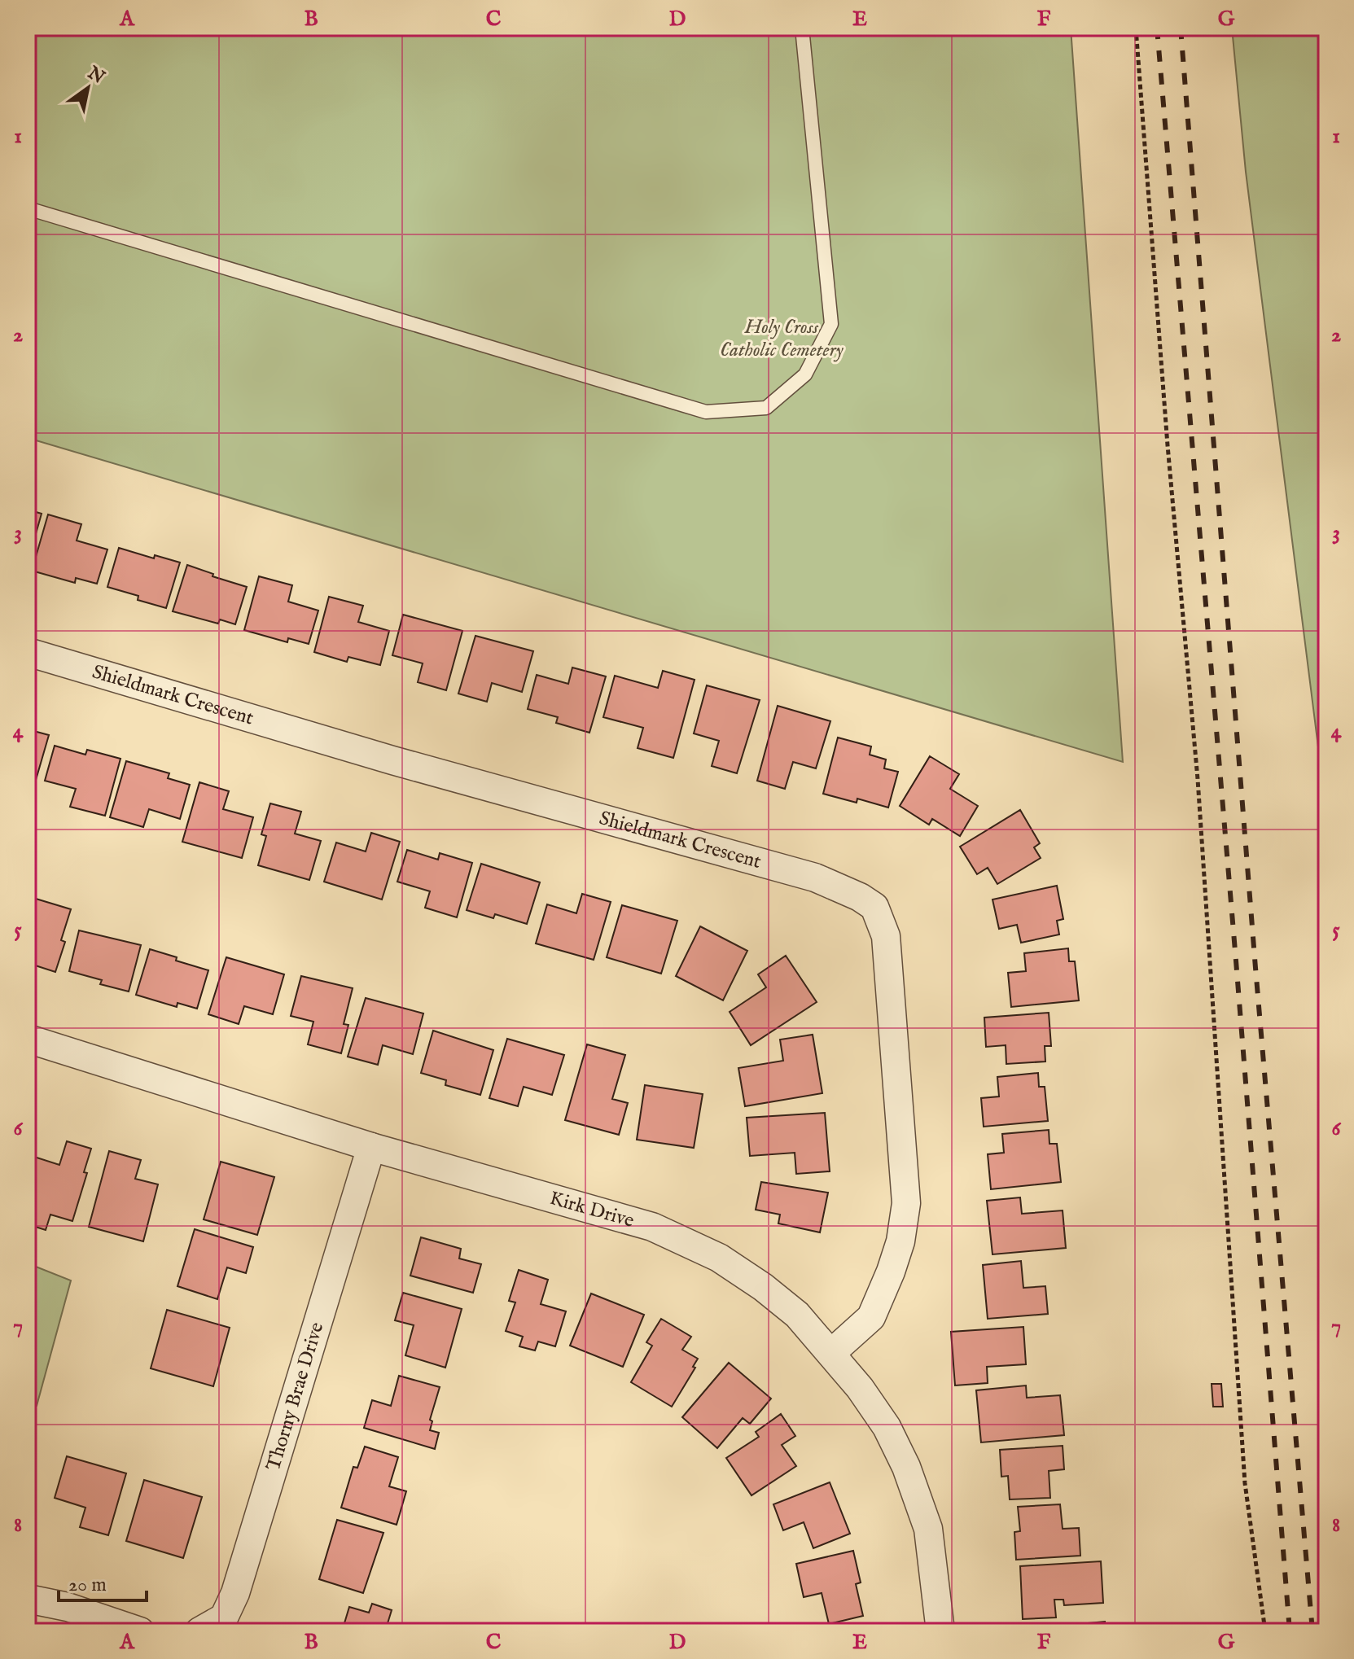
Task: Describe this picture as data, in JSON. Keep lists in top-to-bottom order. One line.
{"streets":{"street":["Shieldmark Crescent","Kirk Drive","Thorny Brae Drive"]},"crossings":[["Shieldmark Crescent","Kirk Drive"],["Kirk Drive","Thorny Brae Drive"]],"parks":["Holy Cross Catholic Cemetery"],"scale_bar":"20 m","north":"top right","grid":{"columns":["A","B","C","D","E","F","G"],"rows":["1","2","3","4","5","6","7","8"]}}
